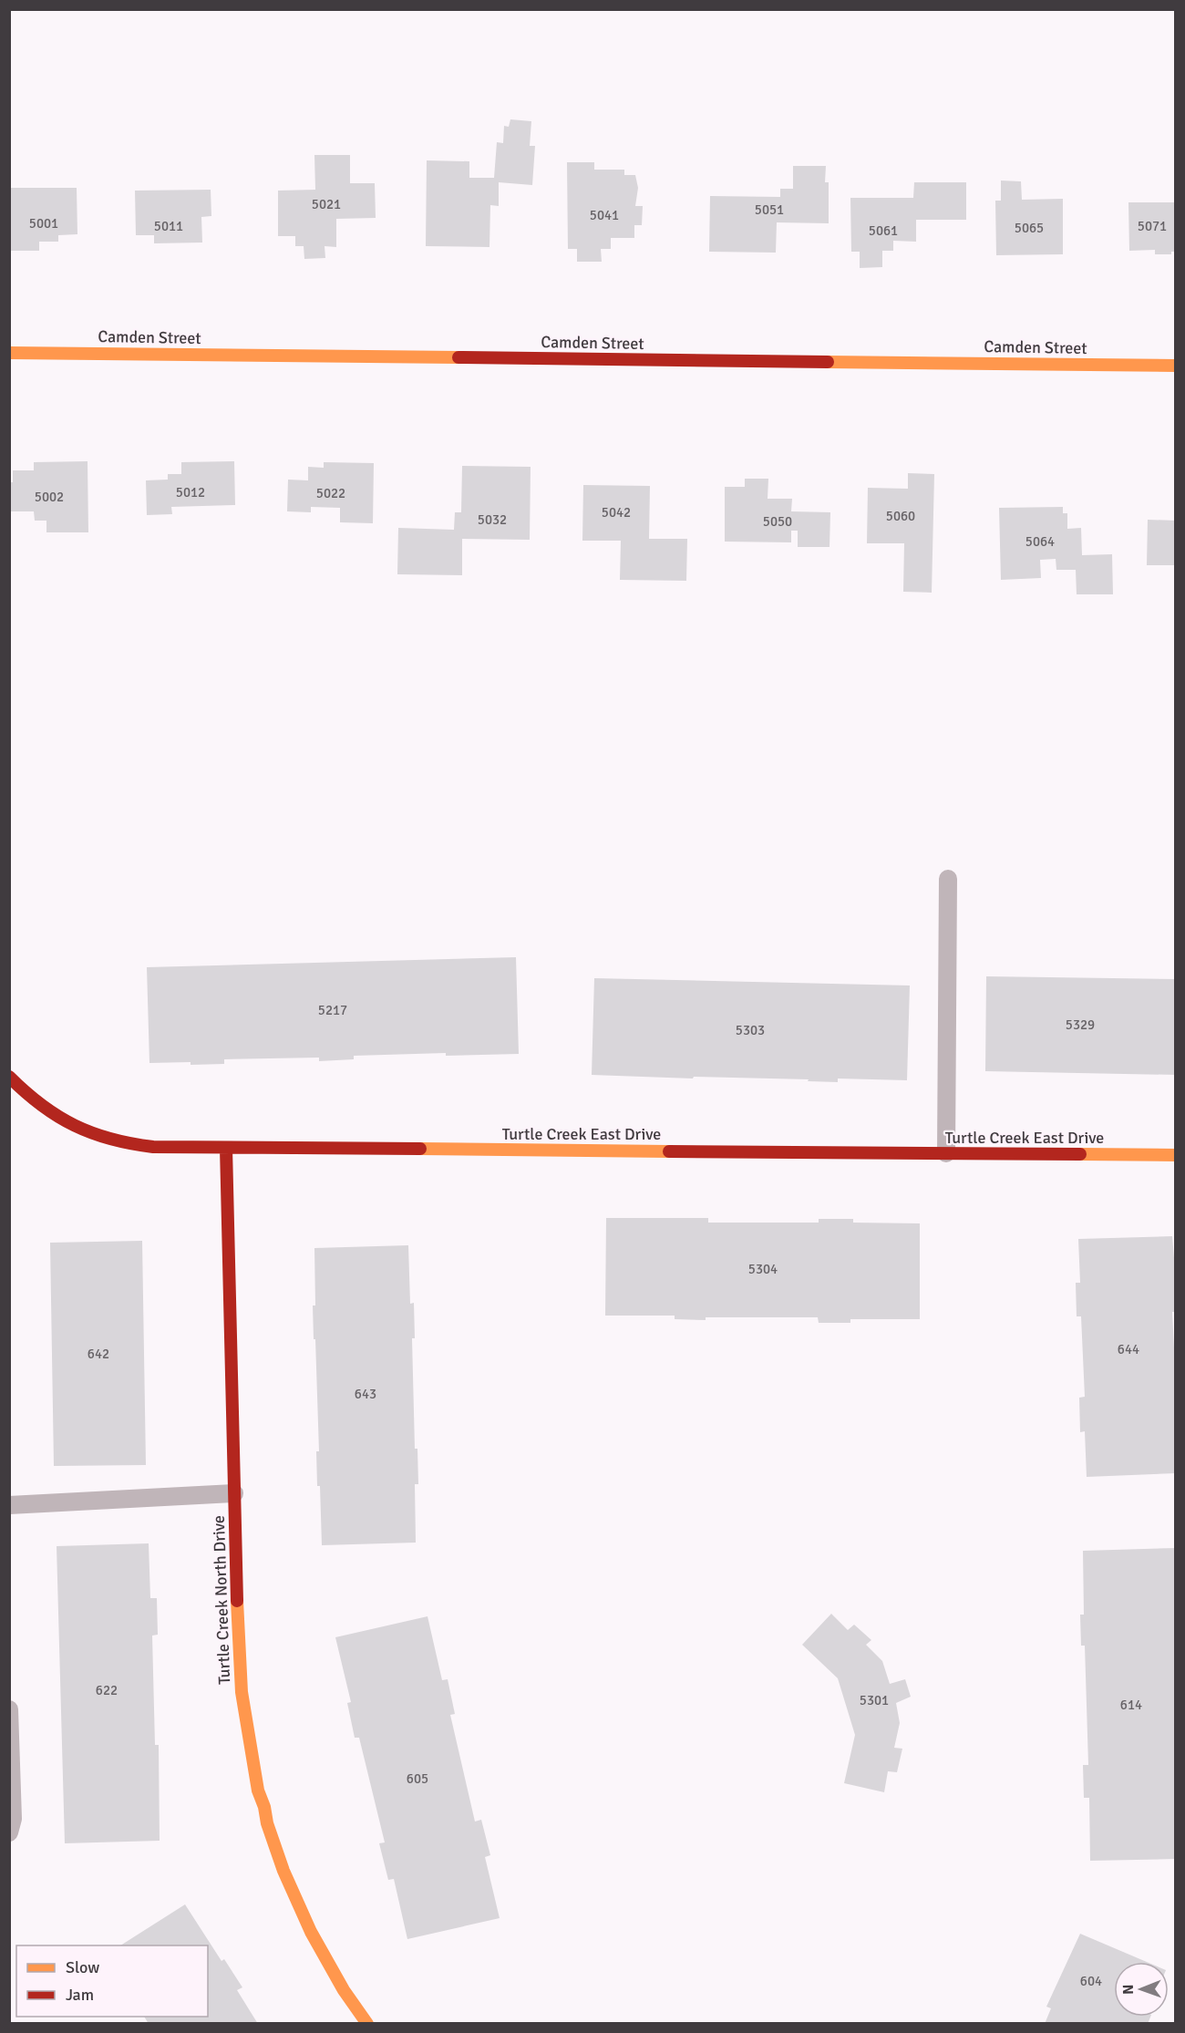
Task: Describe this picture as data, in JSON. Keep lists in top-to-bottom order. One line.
{"streets":{"street":["Camden Street","Turtle Creek East Drive","Turtle Creek North Drive"]},"crossings":[["Turtle Creek East Drive","Turtle Creek North Drive"]],"house_numbers":["5021","5051","5041","5001","5011","5071","5065","5061","5012","5022","5002","5042","5060","5032","5050","5064","5217","5329","5303","5304","644","642","643","622","5301","614","605","604"],"legend":["Slow","Jam"],"north":"left"}
